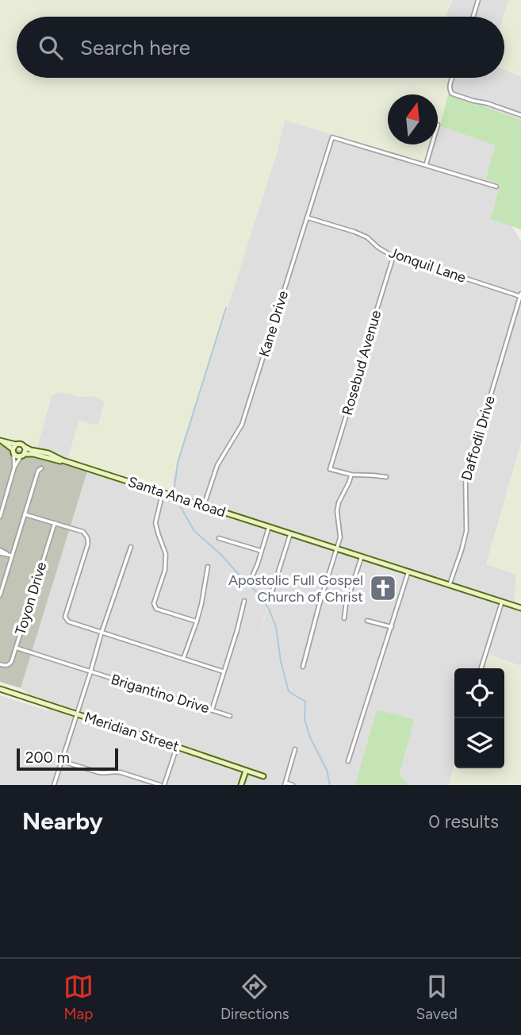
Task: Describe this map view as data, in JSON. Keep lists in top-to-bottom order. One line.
{"streets":{"street":["Jonquil Lane","Kane Drive","Rosebud Avenue","Daffodil Drive","Santa Ana Road","Toyon Drive","Brigantino Drive","Meridian Street"]},"crossings":[["Jonquil Lane","Kane Drive"],["Jonquil Lane","Rosebud Avenue"],["Jonquil Lane","Daffodil Drive"],["Kane Drive","Santa Ana Road"],["Daffodil Drive","Santa Ana Road"],["Toyon Drive","Brigantino Drive"]],"places":{"church":["Apostolic Full Gospel Church of Christ"]},"scale_bar":"200 m","north":"top","page":{"search":"Search here","scale":"200 m","heading":["Nearby","0 results"],"nav":["Map","Directions","Saved"]}}
